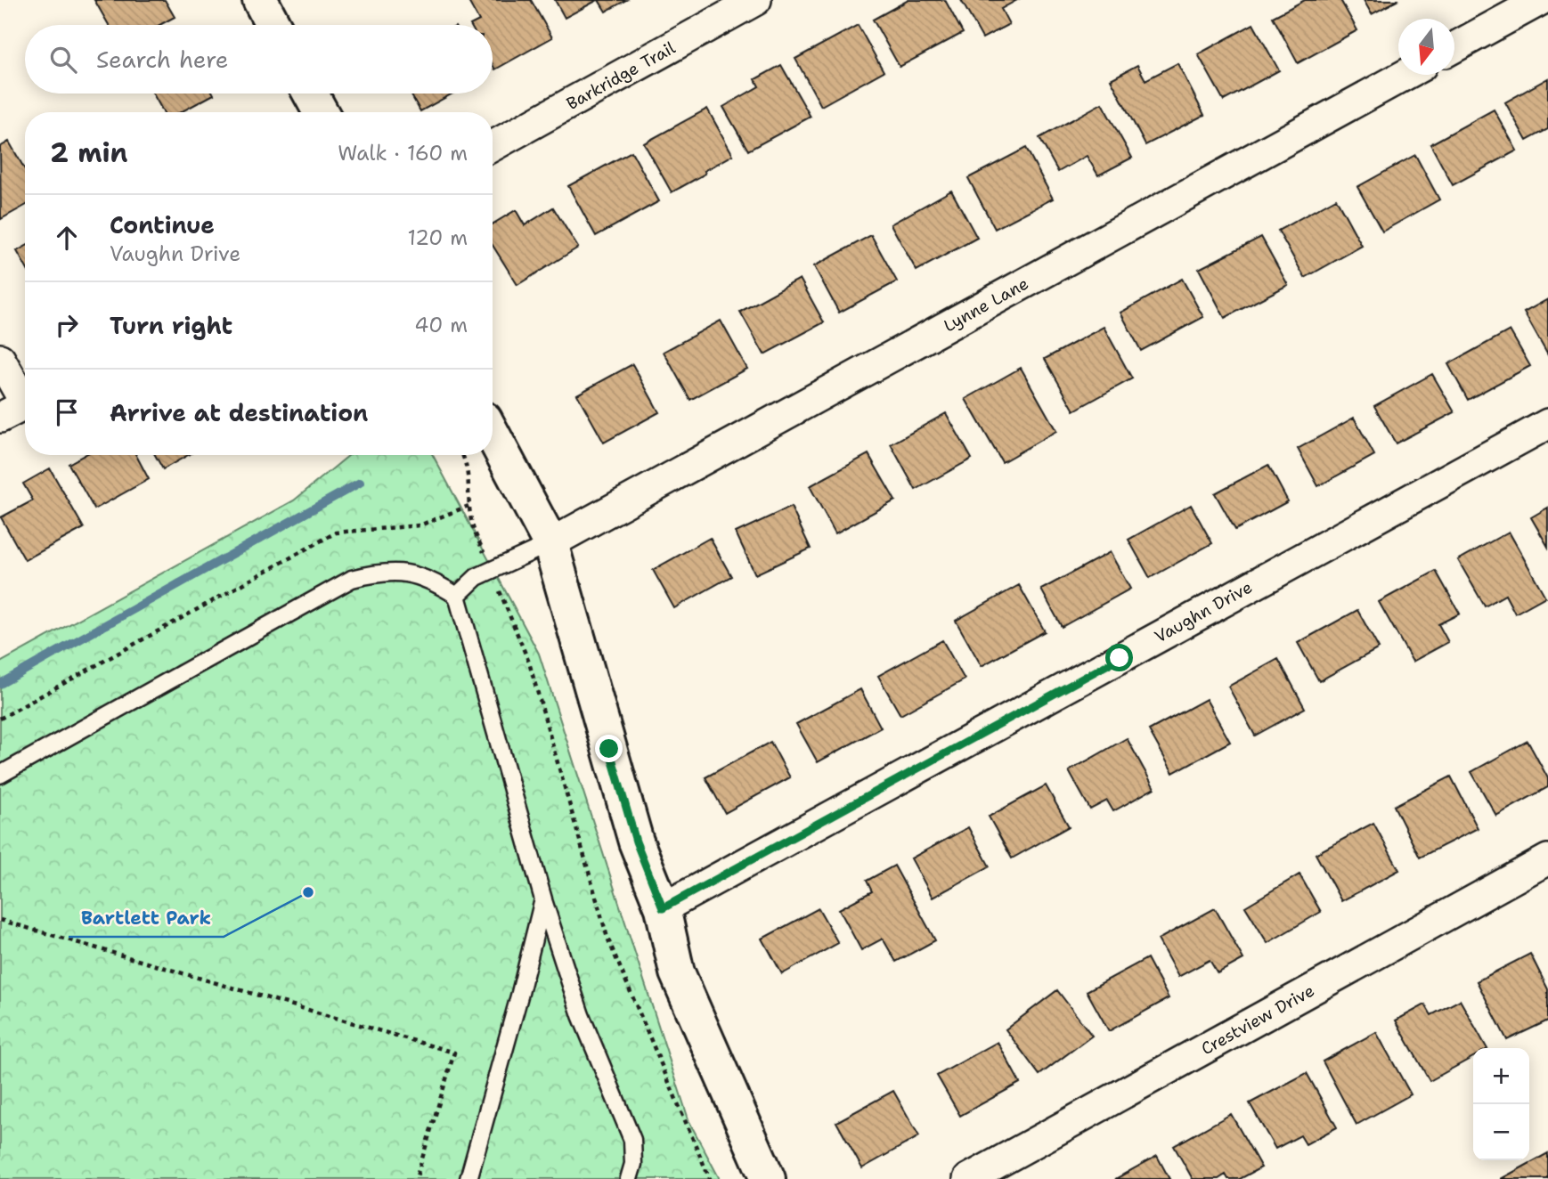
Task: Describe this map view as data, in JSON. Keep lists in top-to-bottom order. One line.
{"streets":{"street":["Barkridge Trail","Lynne Lane","Vaughn Drive","Crestview Drive"]},"places":["Bartlett Park"],"north":"bottom","page":{"search":"Search here","heading":["2 min","Walk · 160 m"],"list":[["Continue","Vaughn Drive","120 m"],["Turn right","40 m"],"Arrive at destination"],"map_buttons":["+","−"]}}
